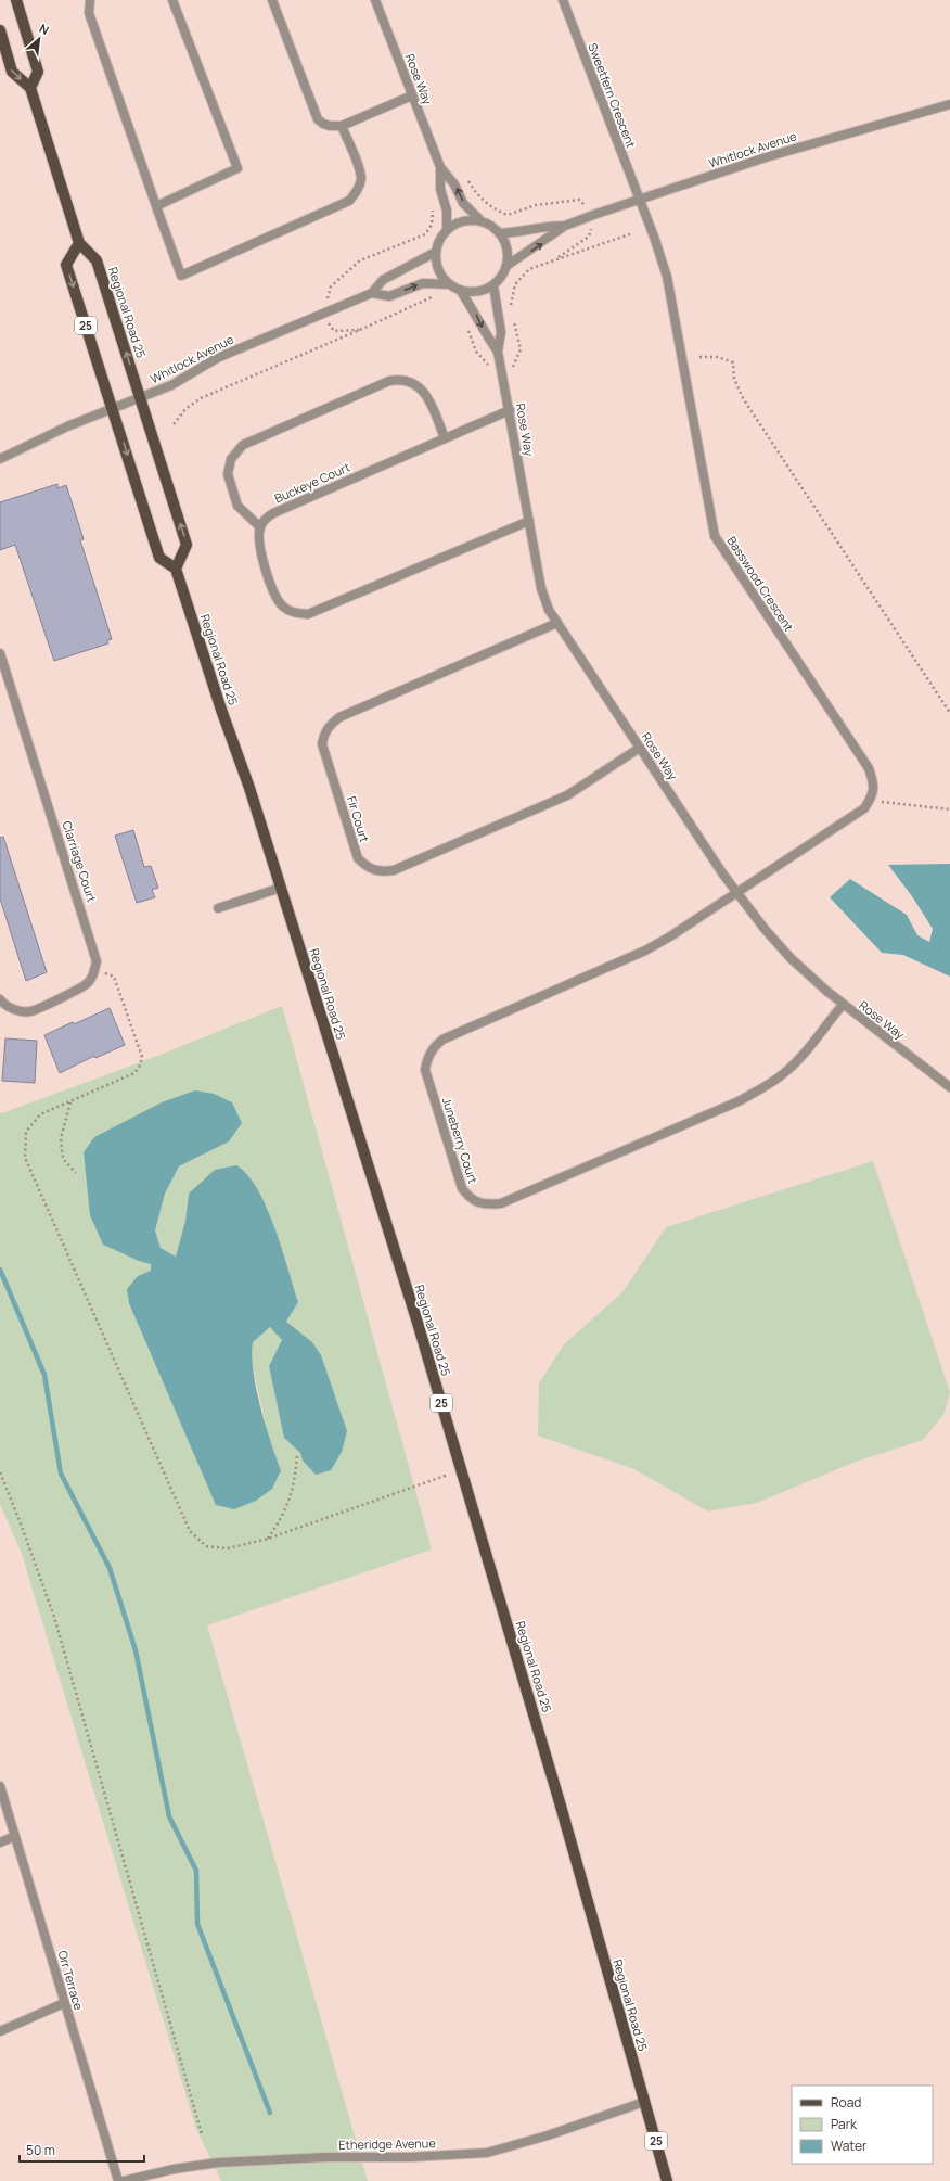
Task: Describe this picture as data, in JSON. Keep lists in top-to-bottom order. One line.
{"streets":{"main road":["Regional Road 25","25"],"street":["Rose Way","Sweetfern Crescent","Whitlock Avenue","Buckeye Court","Basswood Crescent","Fir Court","Clarriage Court","Juneberry Court","Orr Terrace","Etheridge Avenue"]},"crossings":[["Rose Way","Whitlock Avenue"],["Rose Way","Buckeye Court"],["Rose Way","Fir Court"],["Rose Way","Juneberry Court"],["Sweetfern Crescent","Whitlock Avenue"],["Sweetfern Crescent","Basswood Crescent"],["Whitlock Avenue","Regional Road 25"],["Whitlock Avenue","25"],["Whitlock Avenue","Basswood Crescent"],["Regional Road 25","25"],["Regional Road 25","Etheridge Avenue"]],"legend":["Road","Park","Water"],"scale_bar":"50 m","north":"top right"}
